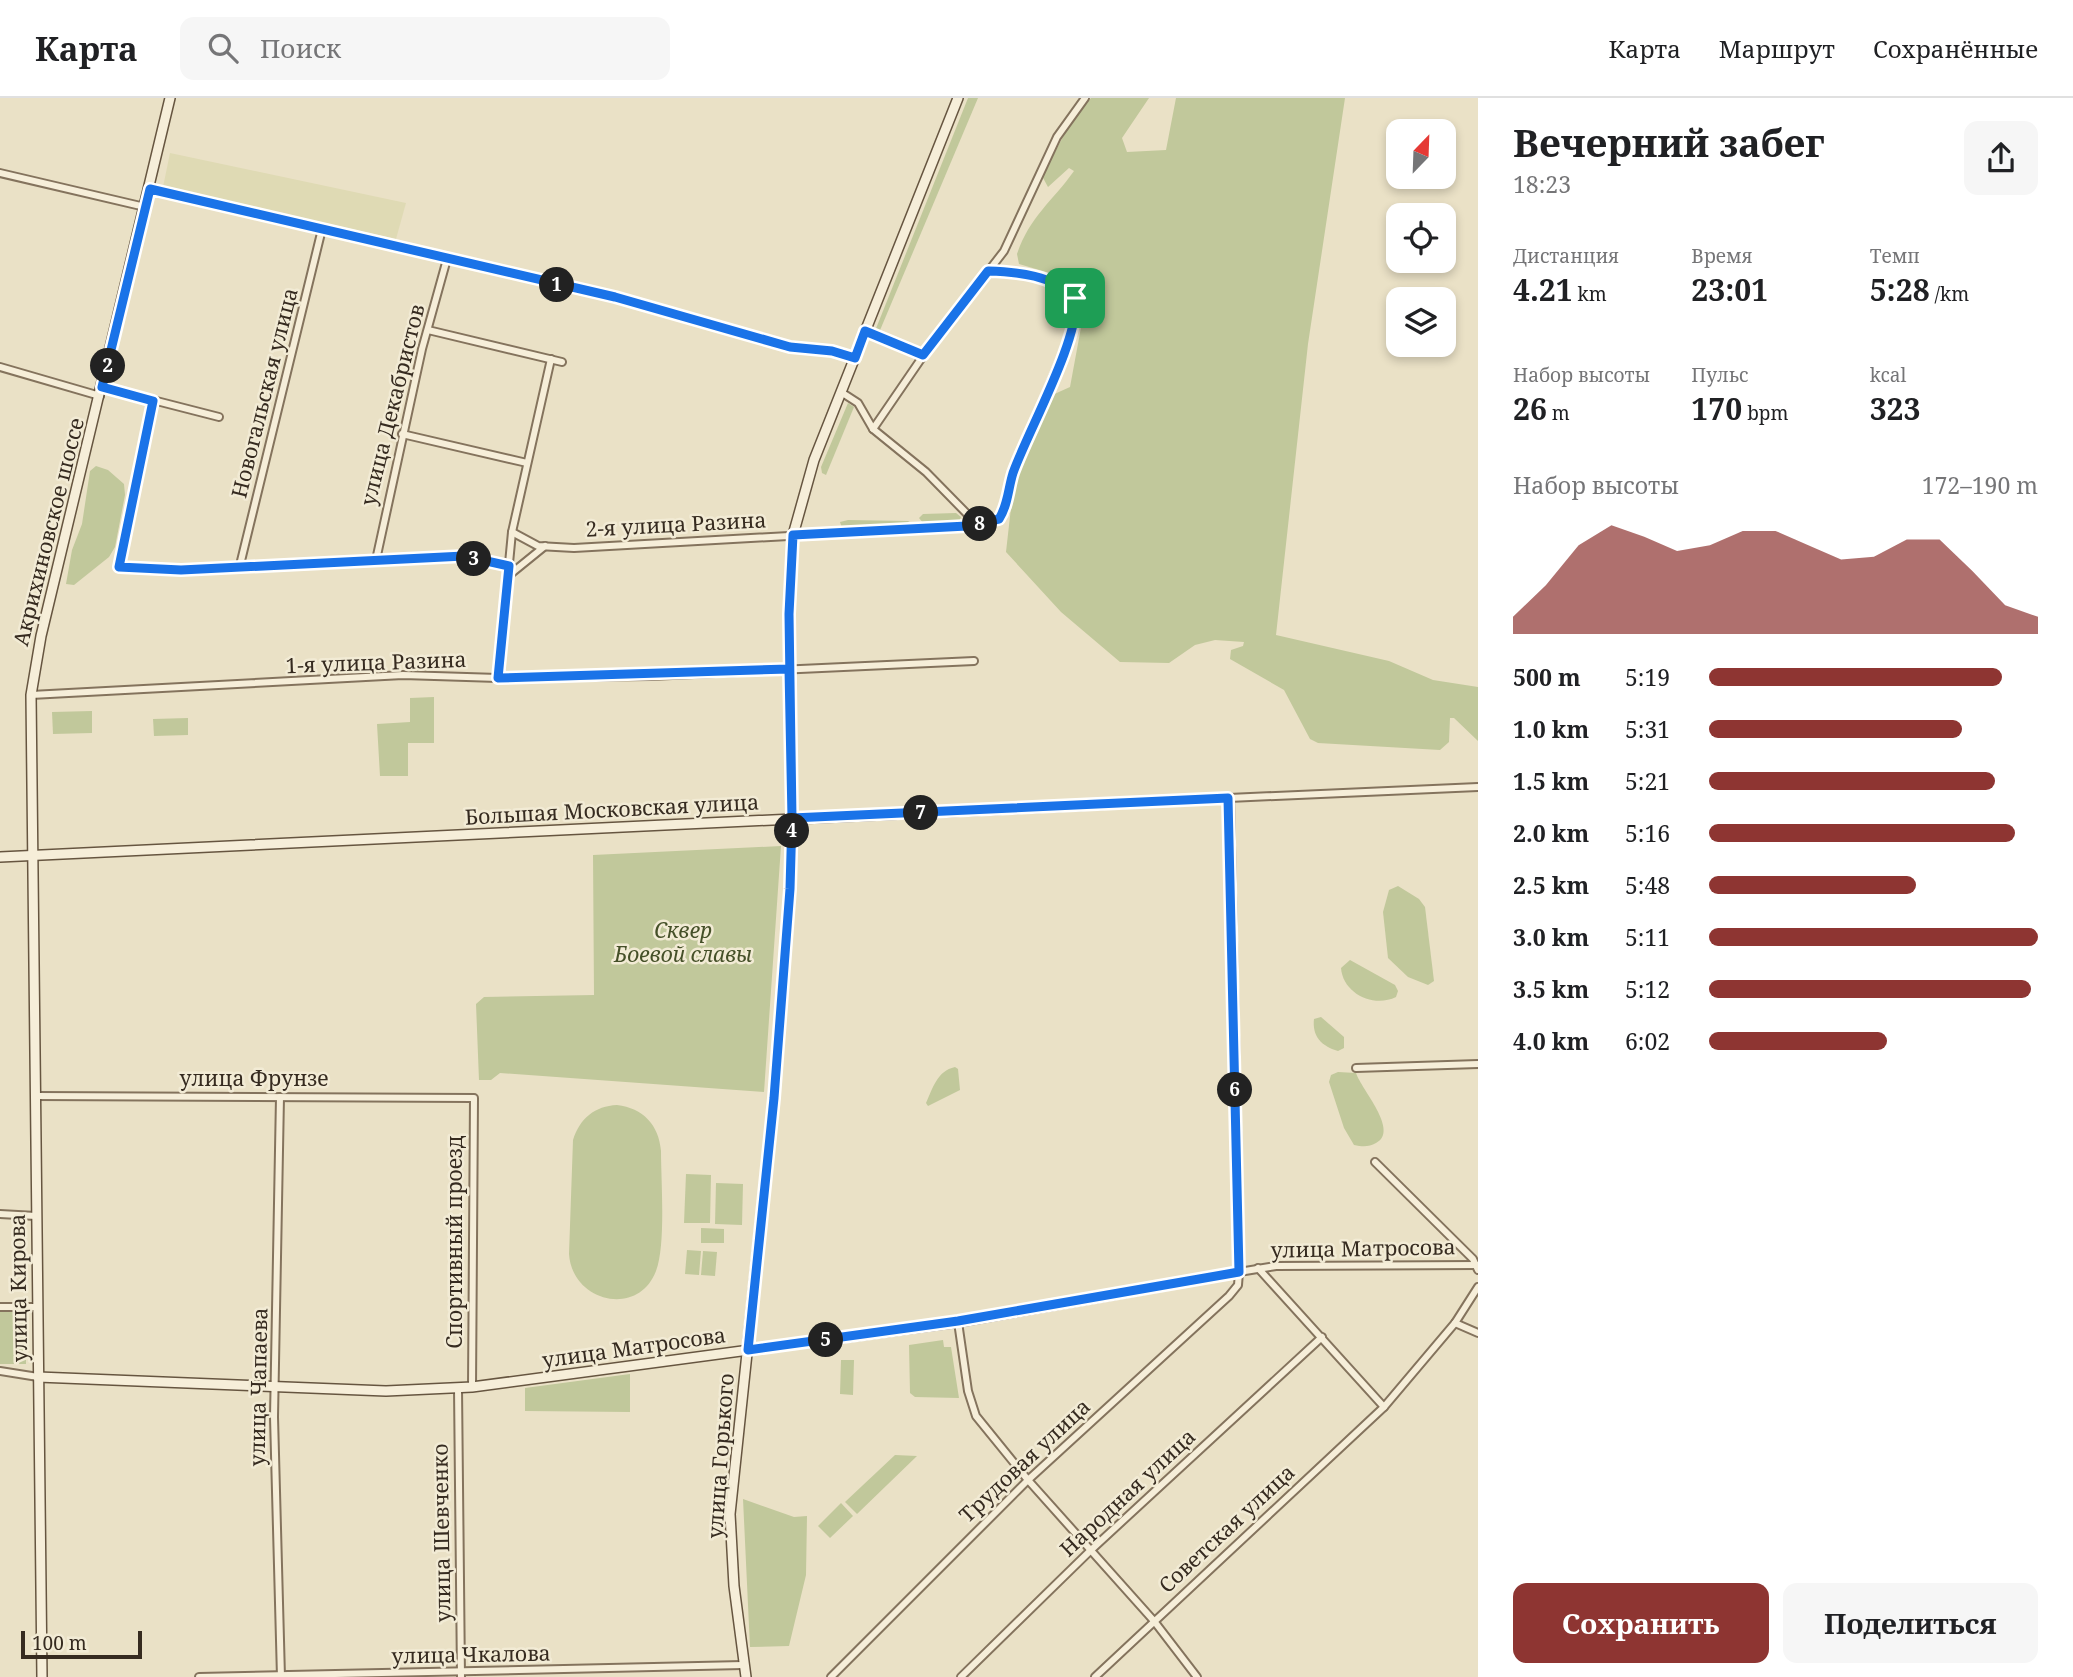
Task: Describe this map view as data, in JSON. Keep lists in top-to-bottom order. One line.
{"streets":{"street":["Новогальская улица","улица Декабристов","2-я улица Разина","Акрихиновское шоссе","1-я улица Разина","Большая Московская улица","улица Фрунзе","Спортивный проезд","улица Матросова","улица Кирова","улица Чапаева","улица Горького","Трудовая улица","Народная улица","Советская улица","улица Шевченко","улица Чкалова"]},"crossings":[["2-я улица Разина","улица Горького"],["Акрихиновское шоссе","1-я улица Разина"],["Акрихиновское шоссе","Большая Московская улица"],["Акрихиновское шоссе","улица Кирова"],["1-я улица Разина","улица Горького"],["Большая Московская улица","улица Кирова"],["Большая Московская улица","улица Горького"],["улица Фрунзе","Спортивный проезд"],["улица Фрунзе","улица Кирова"],["улица Фрунзе","улица Чапаева"],["Спортивный проезд","улица Матросова"],["улица Матросова","улица Кирова"],["улица Матросова","улица Чапаева"],["улица Матросова","улица Горького"],["улица Матросова","Трудовая улица"],["улица Матросова","улица Шевченко"],["улица Чапаева","улица Чкалова"],["улица Горького","улица Чкалова"],["улица Шевченко","улица Чкалова"]],"parks":["Сквер Боевой славы"],"scale_bar":"100 m","north":"top right","page":{"header":"Карта","search":"Поиск","nav":["Карта","Маршрут","Сохранённые"],"heading":["Вечерний забег","18:23"],"stats":[["Дистанция","4.21 km"],["Время","23:01"],["Темп","5:28 /km"],["Набор высоты","26 m"],["Пульс","170 bpm"],["kcal","323"]],"pins":["1","2","8","3","7","4","6","5"],"chart":["Набор высоты","172–190 m"],"list":[{"name":"500 m","note":"5:19"},{"name":"1.0 km","note":"5:31"},{"name":"1.5 km","note":"5:21"},{"name":"2.0 km","note":"5:16"},{"name":"2.5 km","note":"5:48"},{"name":"3.0 km","note":"5:11"},{"name":"3.5 km","note":"5:12"},{"name":"4.0 km","note":"6:02"}],"buttons":["Сохранить","Поделиться"],"scale":"100 m"}}
